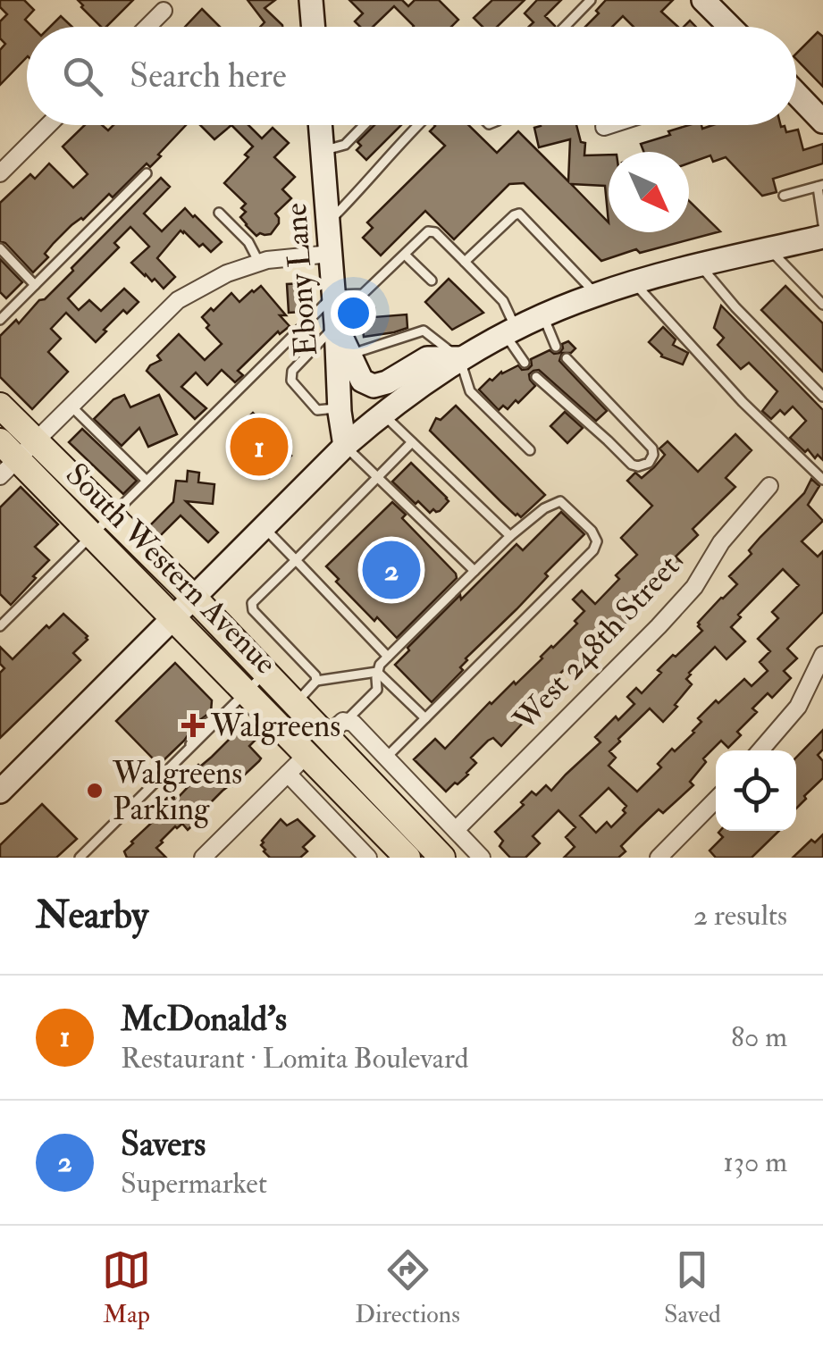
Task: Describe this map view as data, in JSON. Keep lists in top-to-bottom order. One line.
{"streets":{"main road":["Ebony Lane","South Western Avenue"],"street":["West 248th Street"]},"places":{"health":["Walgreens"],"other":["Walgreens Parking"]},"north":"bottom right","page":{"search":"Search here","pins":["1","2"],"heading":["Nearby","2 results"],"list":[{"mark":"1","name":"McDonald's","note":"Restaurant · Lomita Boulevard","value":"80 m"},{"mark":"2","name":"Savers","note":"Supermarket","value":"130 m"}],"nav":["Map","Directions","Saved"]}}
